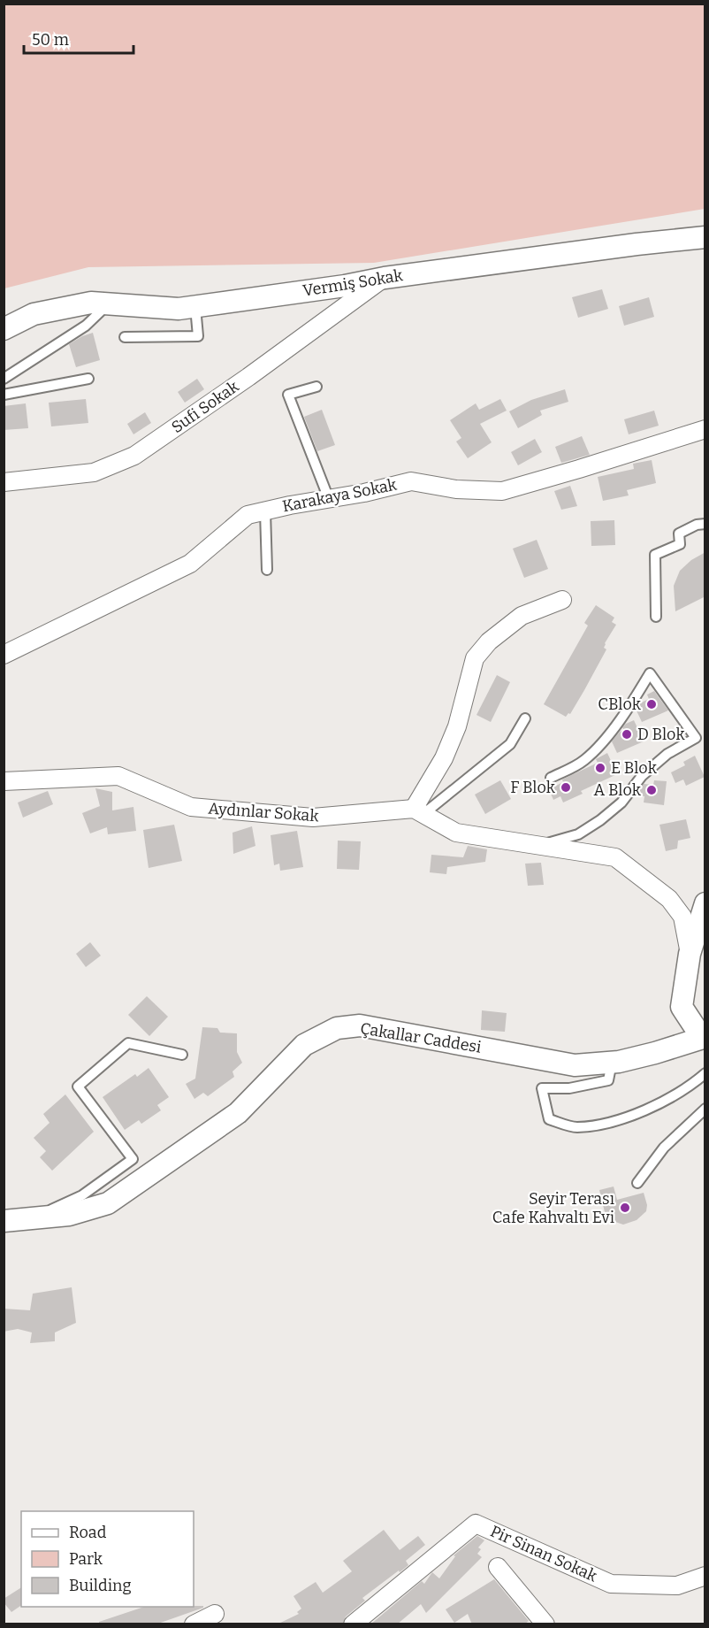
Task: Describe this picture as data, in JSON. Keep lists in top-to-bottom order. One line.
{"streets":{"street":["Vermiş Sokak","Sufi Sokak","Karakaya Sokak","Aydınlar Sokak","Çakallar Caddesi","Pir Sinan Sokak"]},"crossings":[["Vermiş Sokak","Sufi Sokak"]],"places":["CBlok","D Blok","E Blok","F Blok","A Blok","Seyir Terası Cafe Kahvaltı Evi"],"legend":["Road","Park","Building"],"scale_bar":"50 m"}
